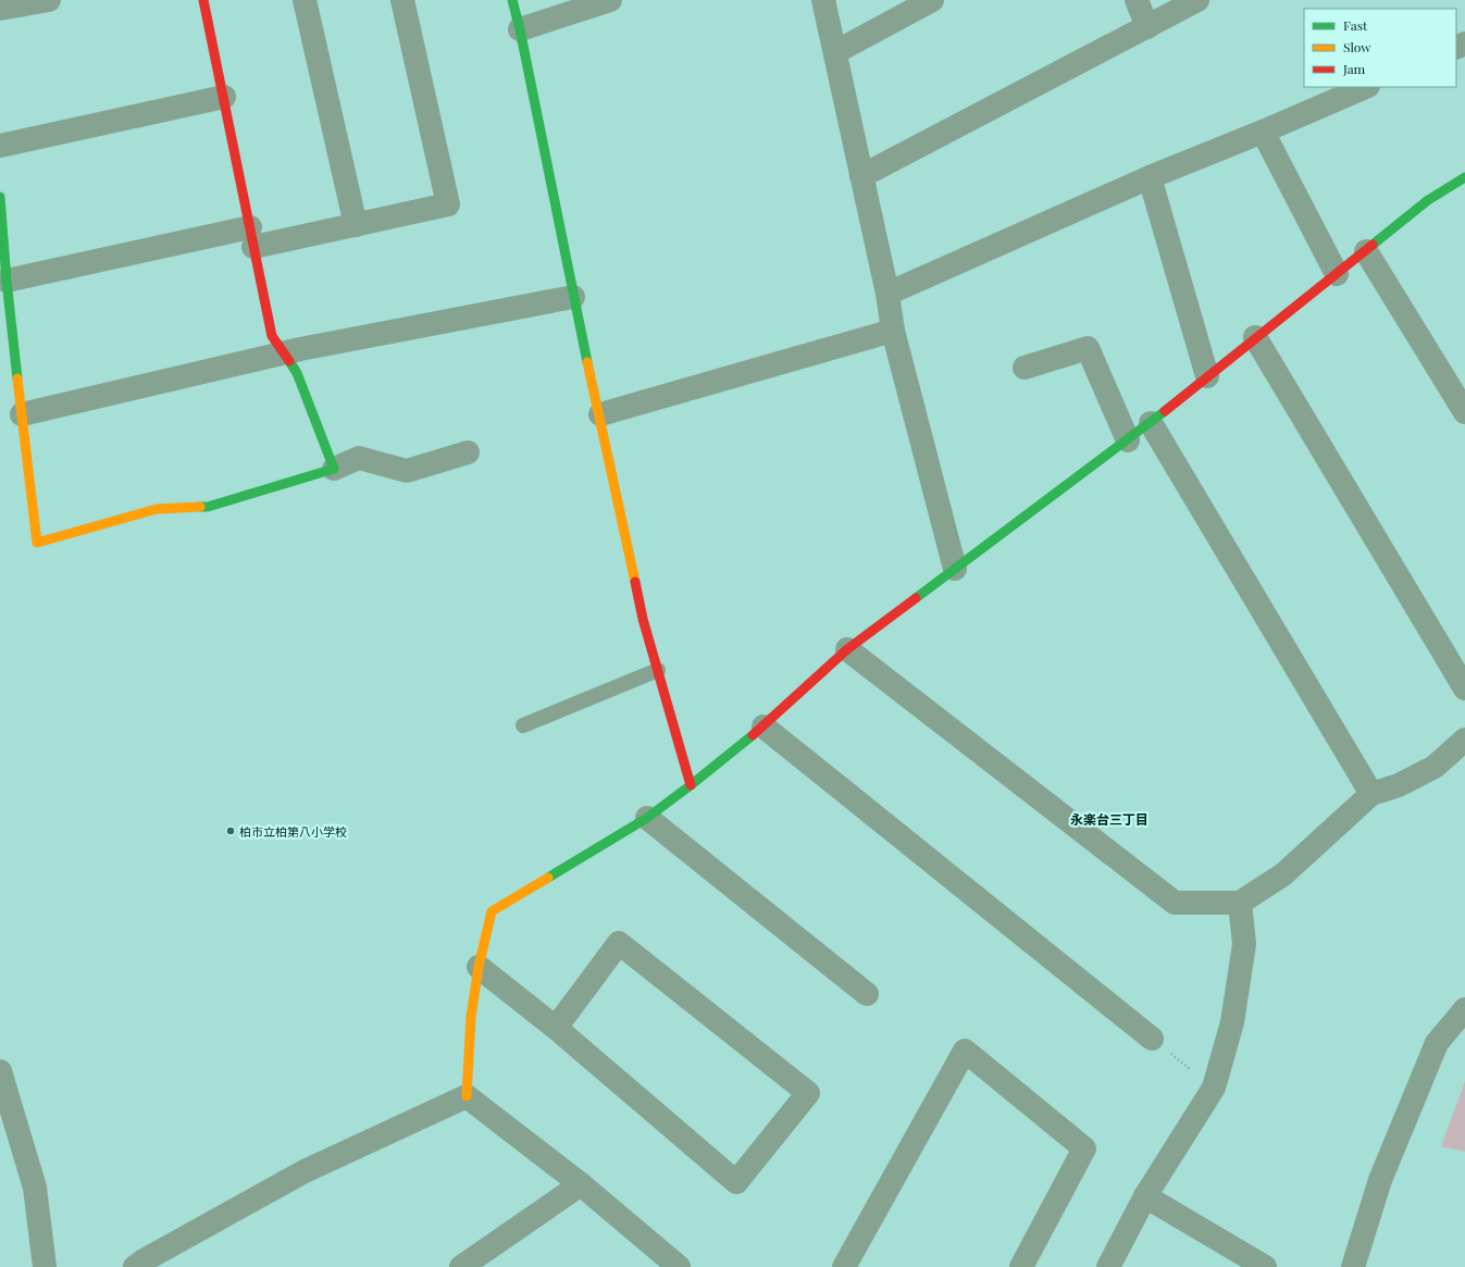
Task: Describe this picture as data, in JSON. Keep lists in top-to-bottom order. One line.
{"districts":["永楽台三丁目"],"places":["柏市立柏第八小学校"],"legend":["Fast","Slow","Jam"]}
